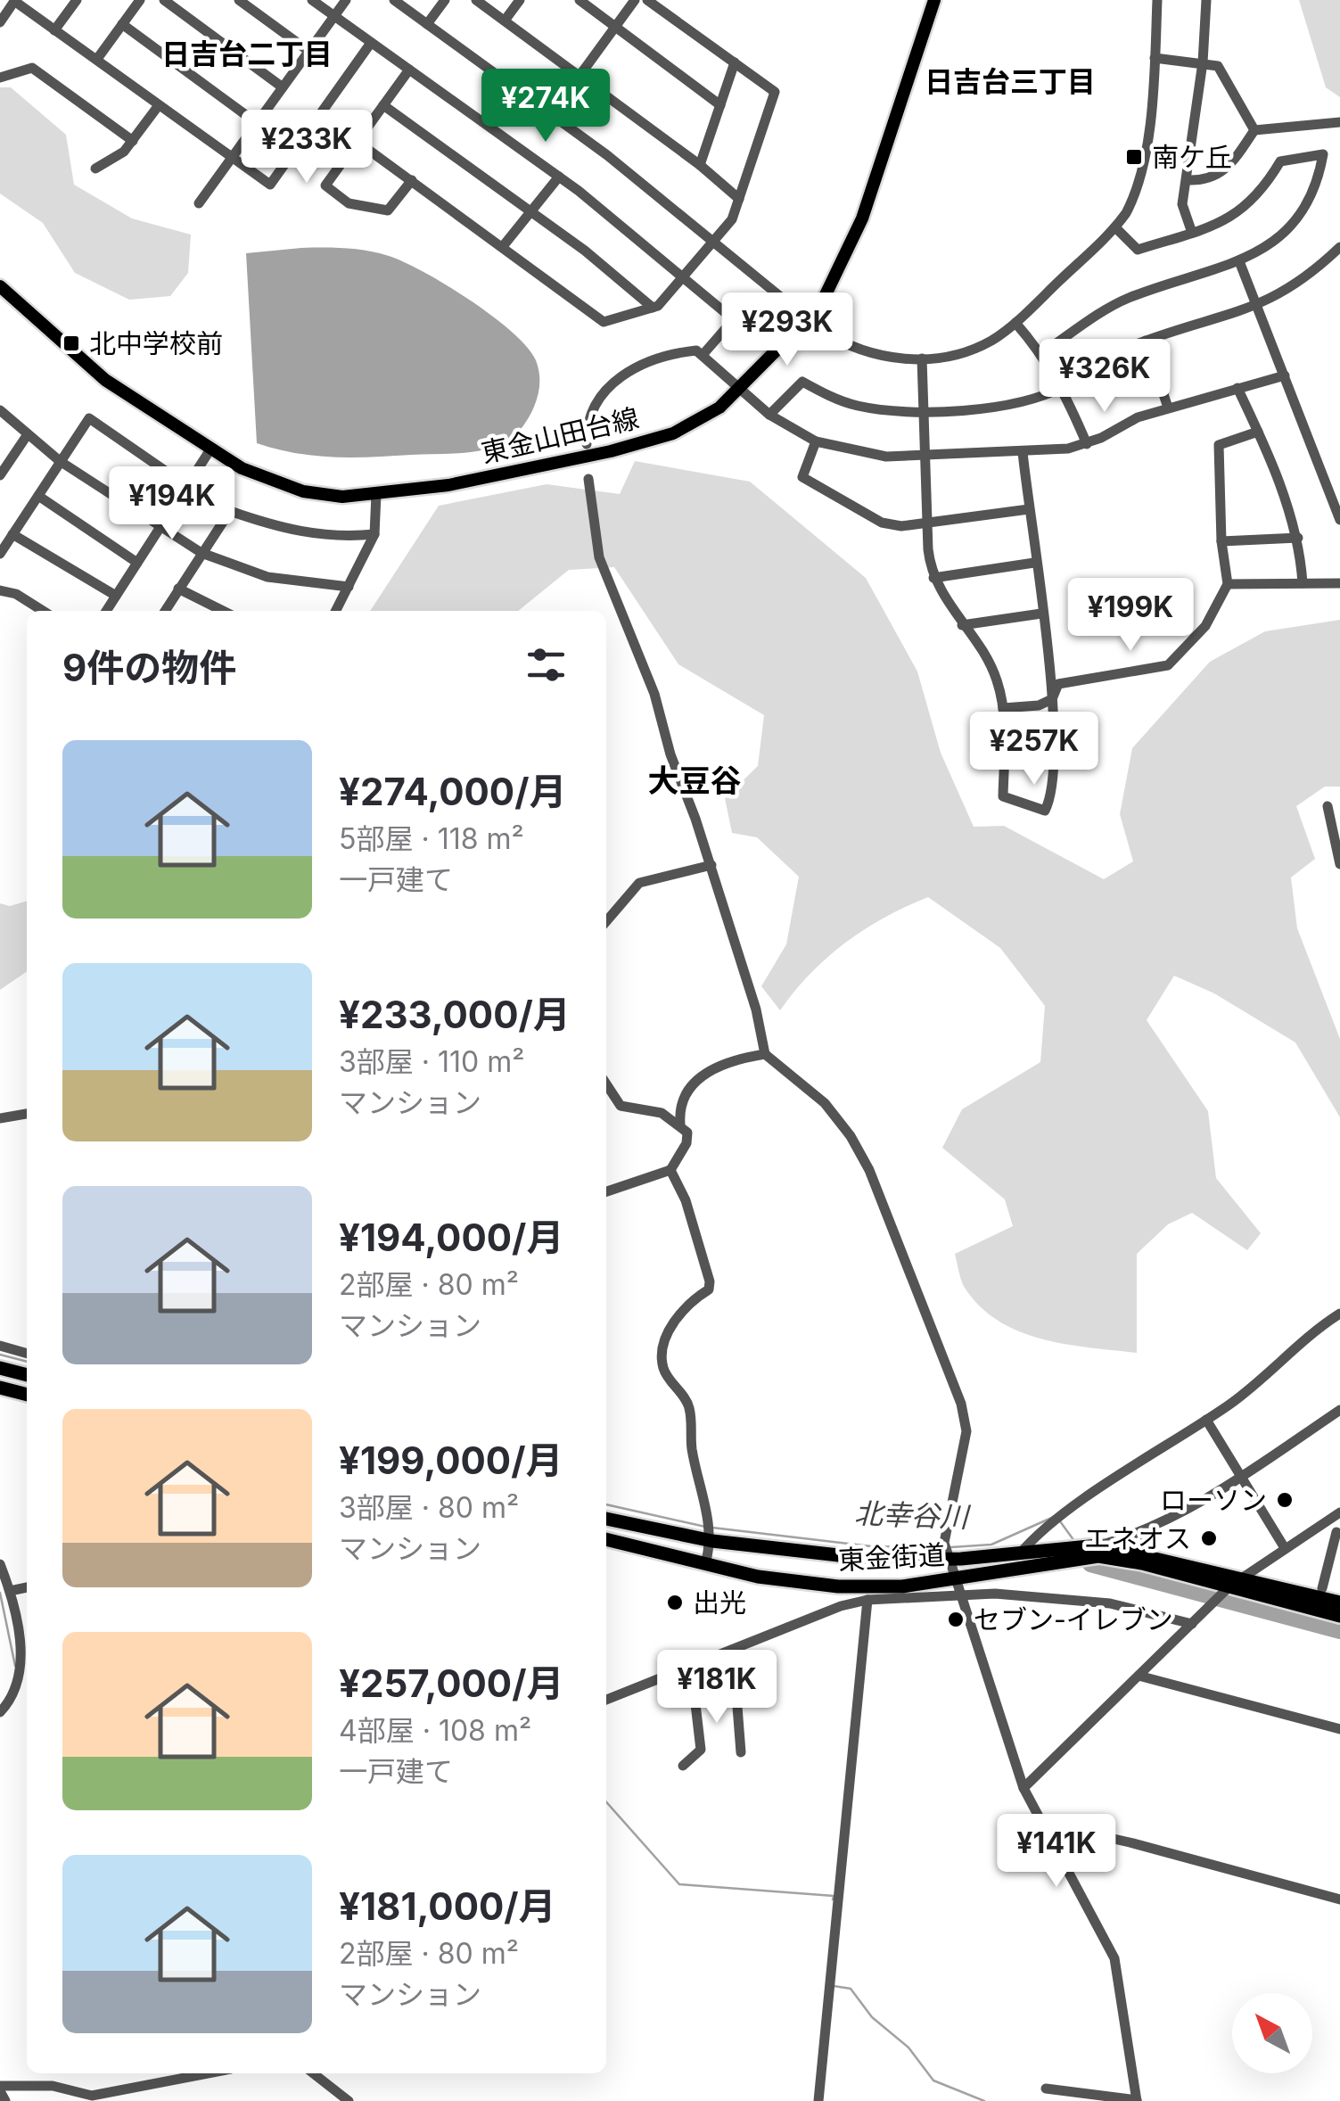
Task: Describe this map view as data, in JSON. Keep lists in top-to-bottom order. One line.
{"streets":{"highway":["東金街道"],"main road":["東金山田台線"]},"districts":["日吉台二丁目","日吉台三丁目","大豆谷"],"water":["北幸谷川"],"places":{"transit":["南ケ丘","北中学校前"],"other":["ローソン","エネオス","出光","セブン-イレブン"]},"north":"top left","page":{"price":["¥274K","¥233K","¥293K","¥326K","¥194K","¥199K","¥257K","¥181K","¥141K"],"heading":"9件の物件","list":[{"name":"¥274,000/月","note":"5部屋 · 118 m² · 一戸建て"},{"name":"¥233,000/月","note":"3部屋 · 110 m² · マンション"},{"name":"¥194,000/月","note":"2部屋 · 80 m² · マンション"},{"name":"¥199,000/月","note":"3部屋 · 80 m² · マンション"},{"name":"¥257,000/月","note":"4部屋 · 108 m² · 一戸建て"},{"name":"¥181,000/月","note":"2部屋 · 80 m² · マンション"}]}}
